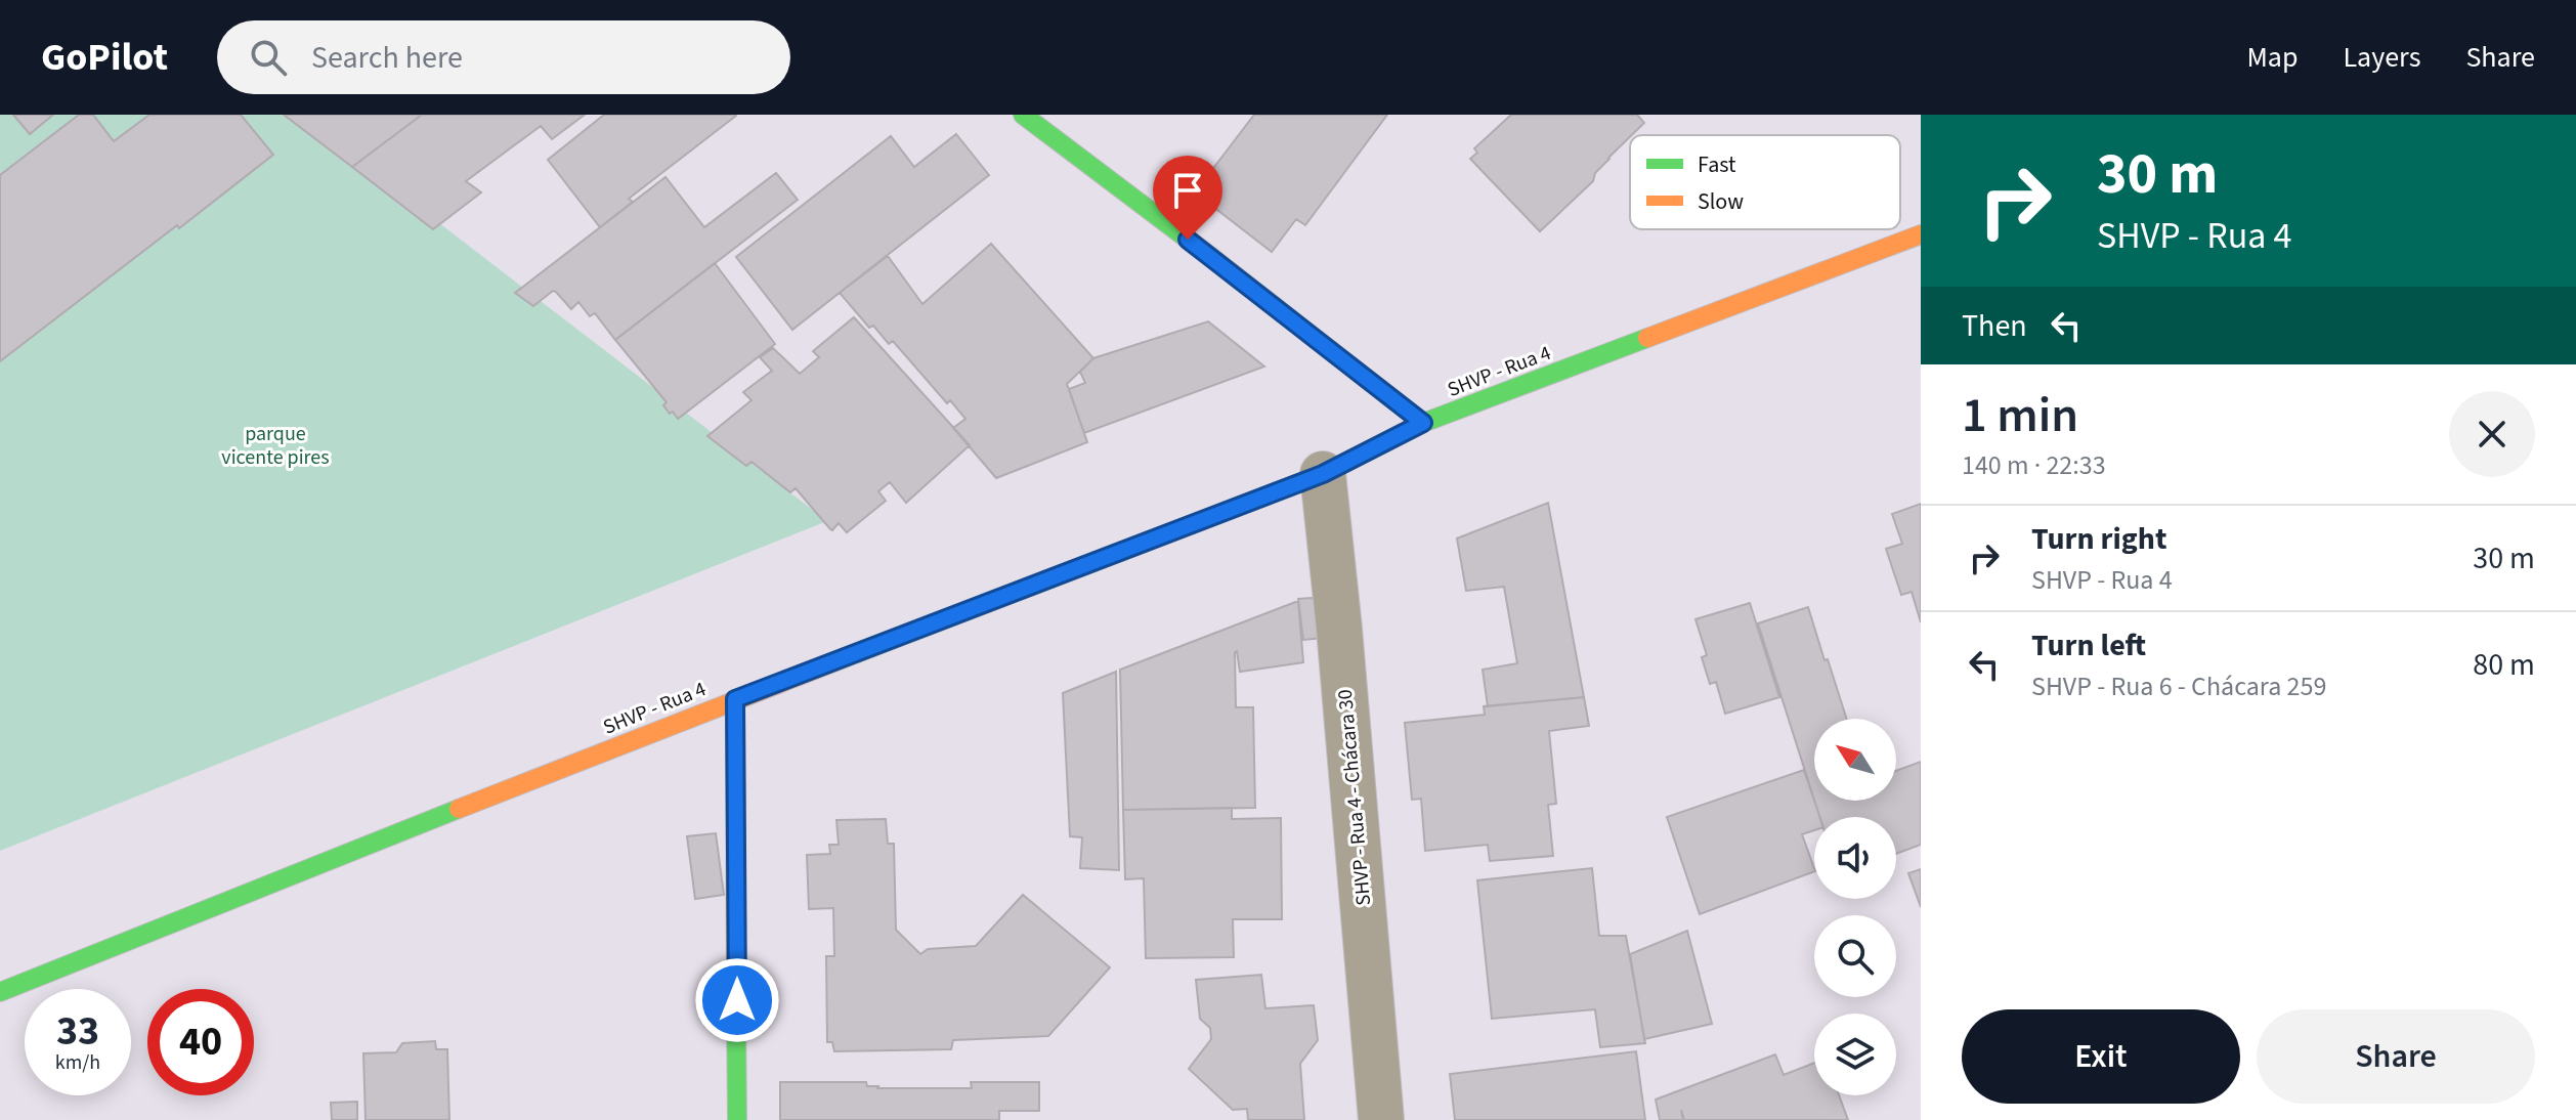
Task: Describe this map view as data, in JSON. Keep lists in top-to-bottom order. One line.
{"streets":{"street":["SHVP - Rua 4","SHVP - Rua 4 - Chácara 30"]},"crossings":[["SHVP - Rua 4","SHVP - Rua 4 - Chácara 30"]],"parks":["parque vicente pires"],"legend":["Fast","Slow"],"north":"top left","page":{"header":"GoPilot","search":"Search here","nav":["Map","Layers","Share"],"turn":["30 m","SHVP - Rua 4"],"then":"Then","heading":["1 min","140 m · 22:33"],"list":[{"name":"Turn right","note":"SHVP - Rua 4","value":"30 m"},{"name":"Turn left","note":"SHVP - Rua 6 - Chácara 259","value":"80 m"}],"speed":"33 km/h","limit":"40","buttons":["Exit","Share"]}}
